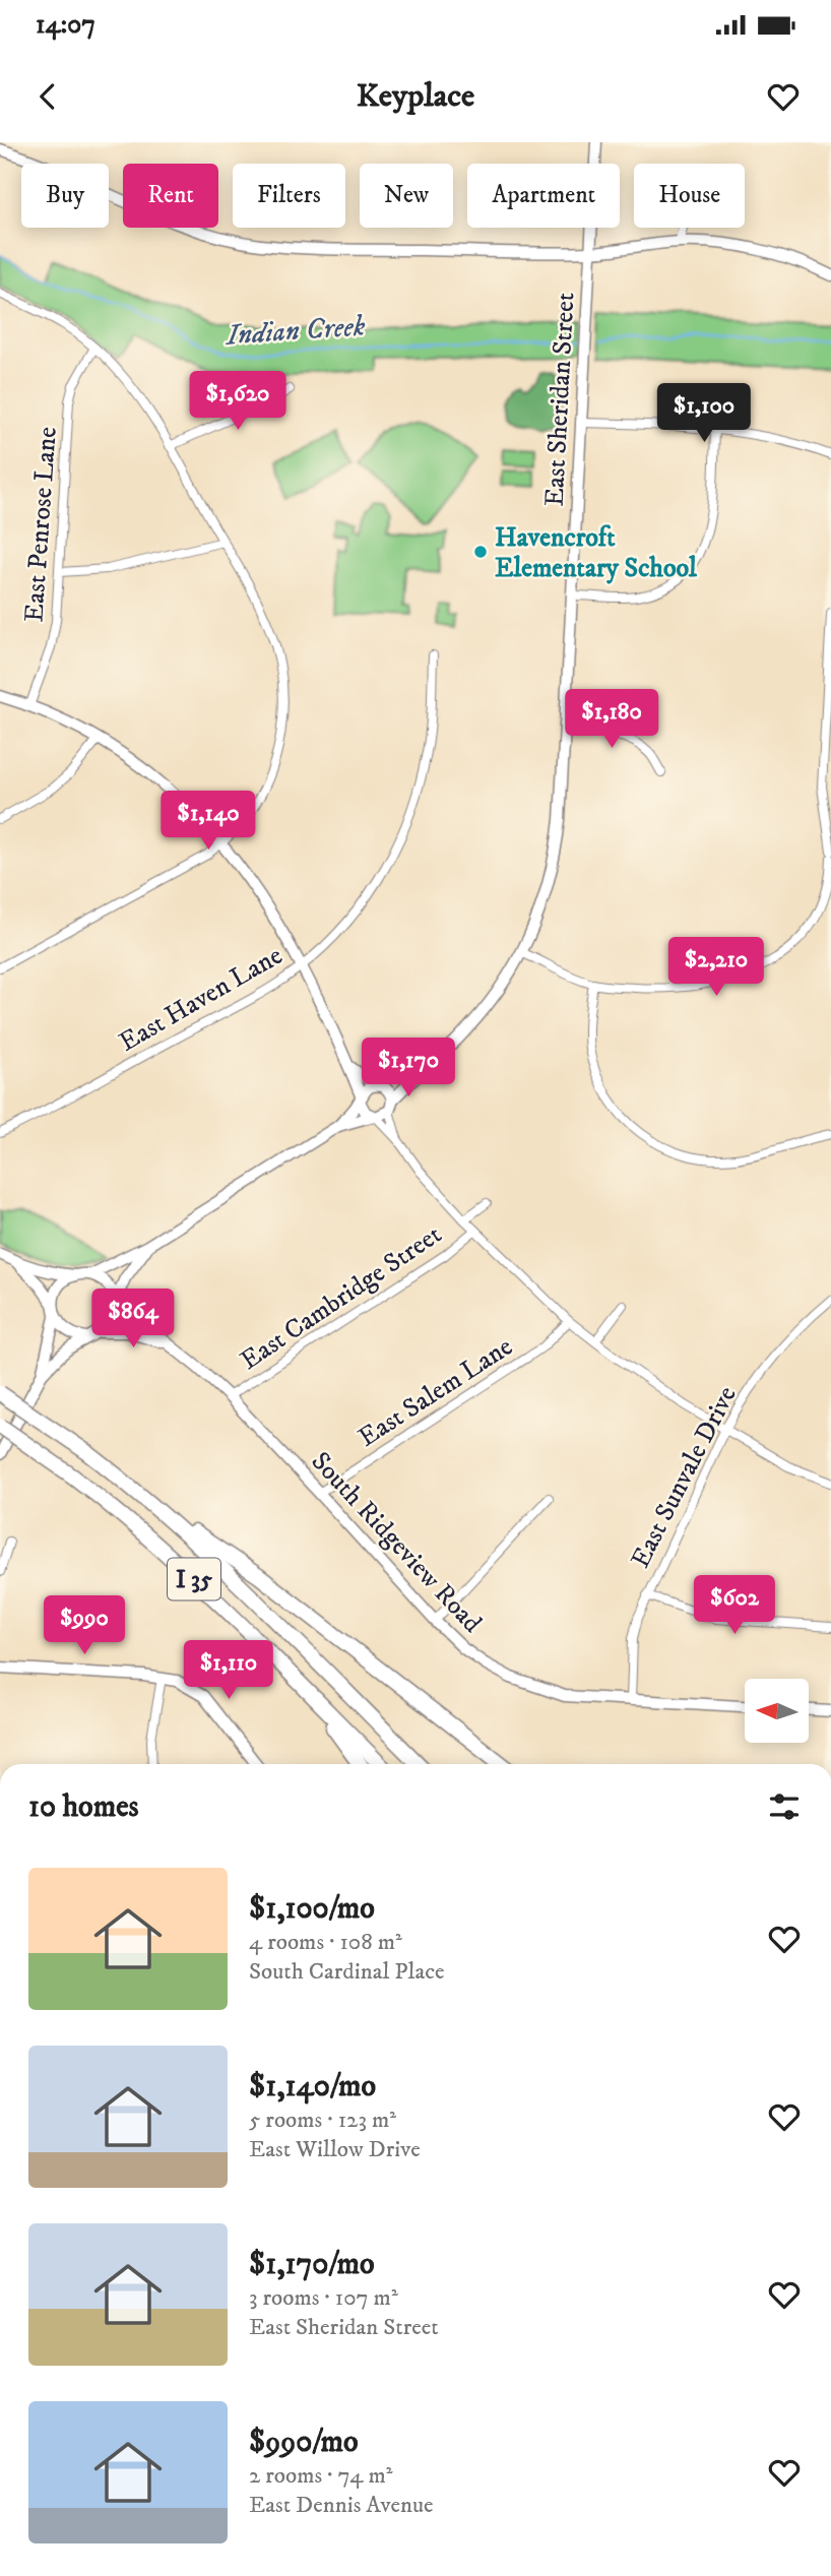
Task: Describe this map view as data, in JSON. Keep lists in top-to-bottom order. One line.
{"streets":{"highway":["I 35"],"street":["East Sheridan Street","East Penrose Lane","East Haven Lane","East Cambridge Street","East Salem Lane","East Sunvale Drive","South Ridgeview Road"]},"crossings":[["East Cambridge Street","South Ridgeview Road"],["East Salem Lane","South Ridgeview Road"],["East Sunvale Drive","South Ridgeview Road"]],"water":["Indian Creek"],"places":["Havencroft Elementary School"],"north":"left","page":{"status":"14:07","header":"Keyplace","chip":["Buy","Rent","Filters","New","Apartment","House"],"price":["$1,620","$1,100","$1,180","$1,140","$2,210","$1,170","$864","$602","$990","$1,110"],"heading":"10 homes","list":[{"name":"$1,100/mo","note":"4 rooms · 108 m² · South Cardinal Place"},{"name":"$1,140/mo","note":"5 rooms · 123 m² · East Willow Drive"},{"name":"$1,170/mo","note":"3 rooms · 107 m² · East Sheridan Street"},{"name":"$990/mo","note":"2 rooms · 74 m² · East Dennis Avenue"}]}}
